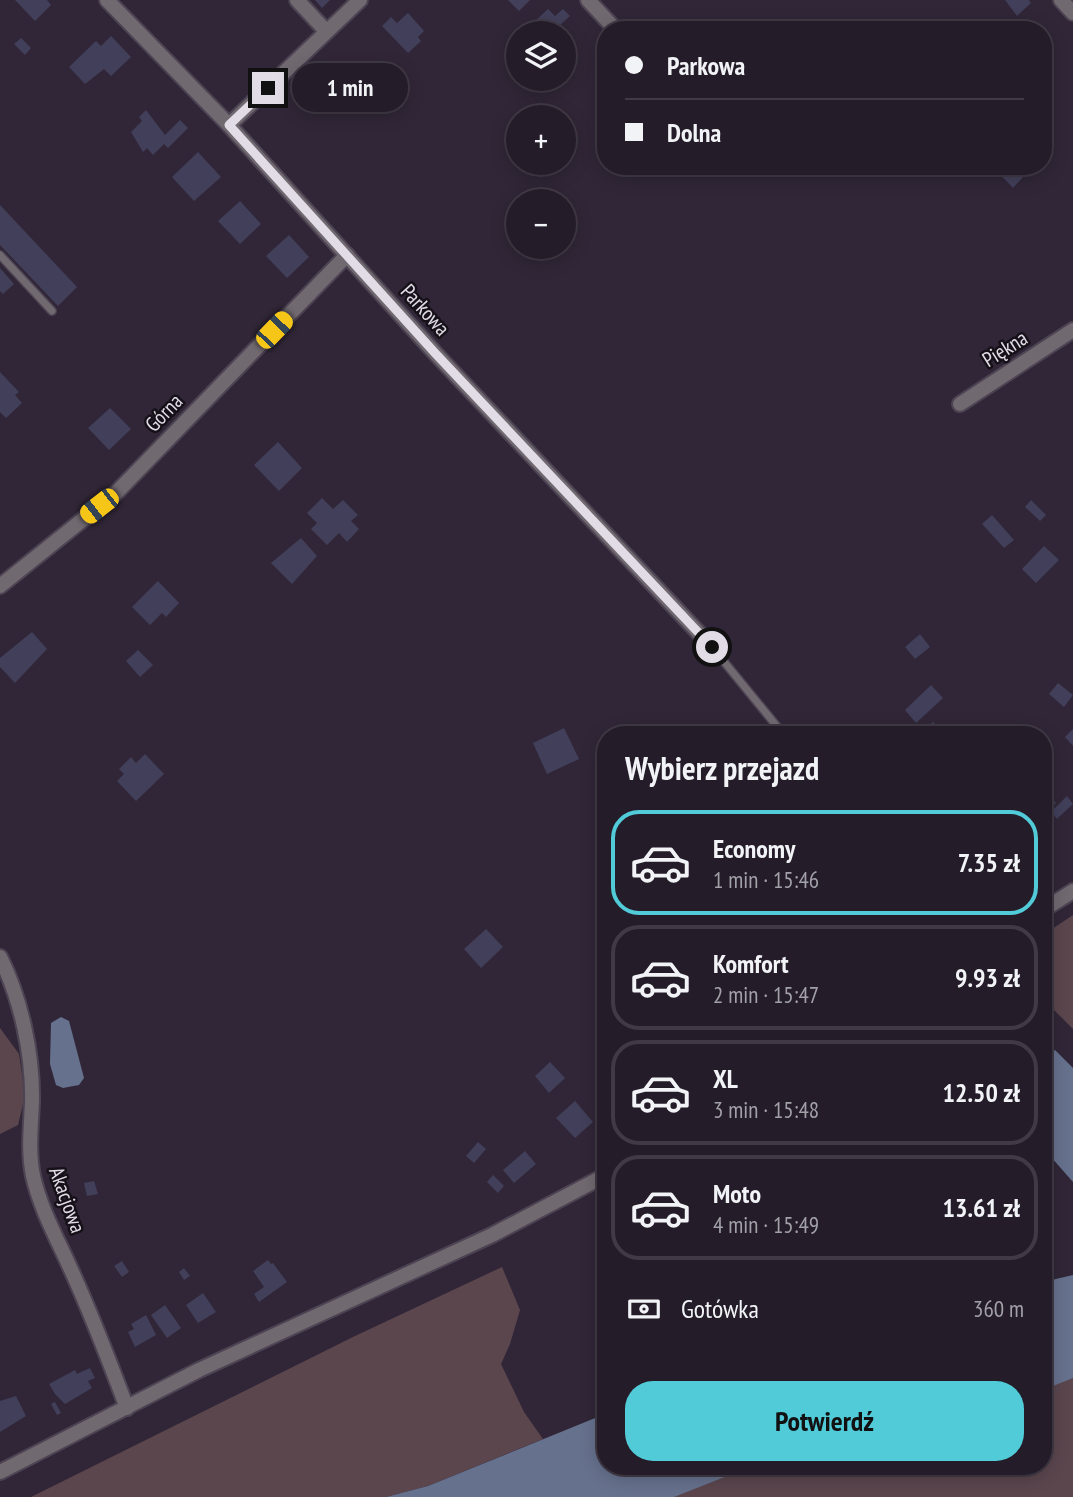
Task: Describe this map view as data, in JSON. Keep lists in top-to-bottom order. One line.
{"streets":{"street":["Parkowa","Piękna","Górna","Akacjowa"]},"crossings":[["Parkowa","Górna"]],"page":{"map_buttons":["+","−"],"banner":["Parkowa","Dolna"],"bubble":"1 min","heading":"Wybierz przejazd","list":[{"name":"Economy","note":"1 min · 15:46","value":"7.35 zł"},{"name":"Komfort","note":"2 min · 15:47","value":"9.93 zł"},{"name":"XL","note":"3 min · 15:48","value":"12.50 zł"},{"name":"Moto","note":"4 min · 15:49","value":"13.61 zł"}],"pay":["Gotówka","360 m"],"buttons":"Potwierdź"}}
